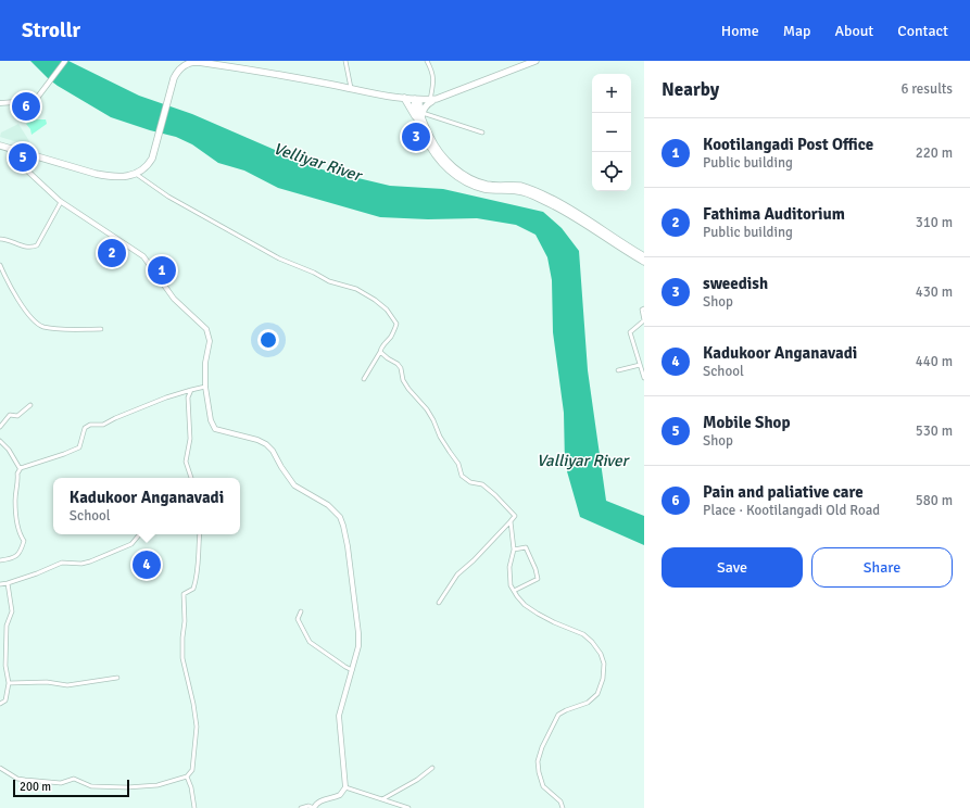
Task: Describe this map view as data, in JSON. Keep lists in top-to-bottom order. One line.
{"water":["Velliyar River","Valliyar River"],"scale_bar":"200 m","page":{"header":"Strollr","nav":["Home","Map","About","Contact"],"heading":["Nearby","6 results"],"map_buttons":["+","−"],"pins":["6","3","5","2","1","4"],"list":[{"mark":"1","name":"Kootilangadi Post Office","note":"Public building","value":"220 m"},{"mark":"2","name":"Fathima Auditorium","note":"Public building","value":"310 m"},{"mark":"3","name":"sweedish","note":"Shop","value":"430 m"},{"mark":"4","name":"Kadukoor Anganavadi","note":"School","value":"440 m"},{"mark":"5","name":"Mobile Shop","note":"Shop","value":"530 m"},{"mark":"6","name":"Pain and paliative care","note":"Place · Kootilangadi Old Road","value":"580 m"}],"popup":["Kadukoor Anganavadi","School"],"buttons":["Save","Share"],"scale":"200 m"}}
